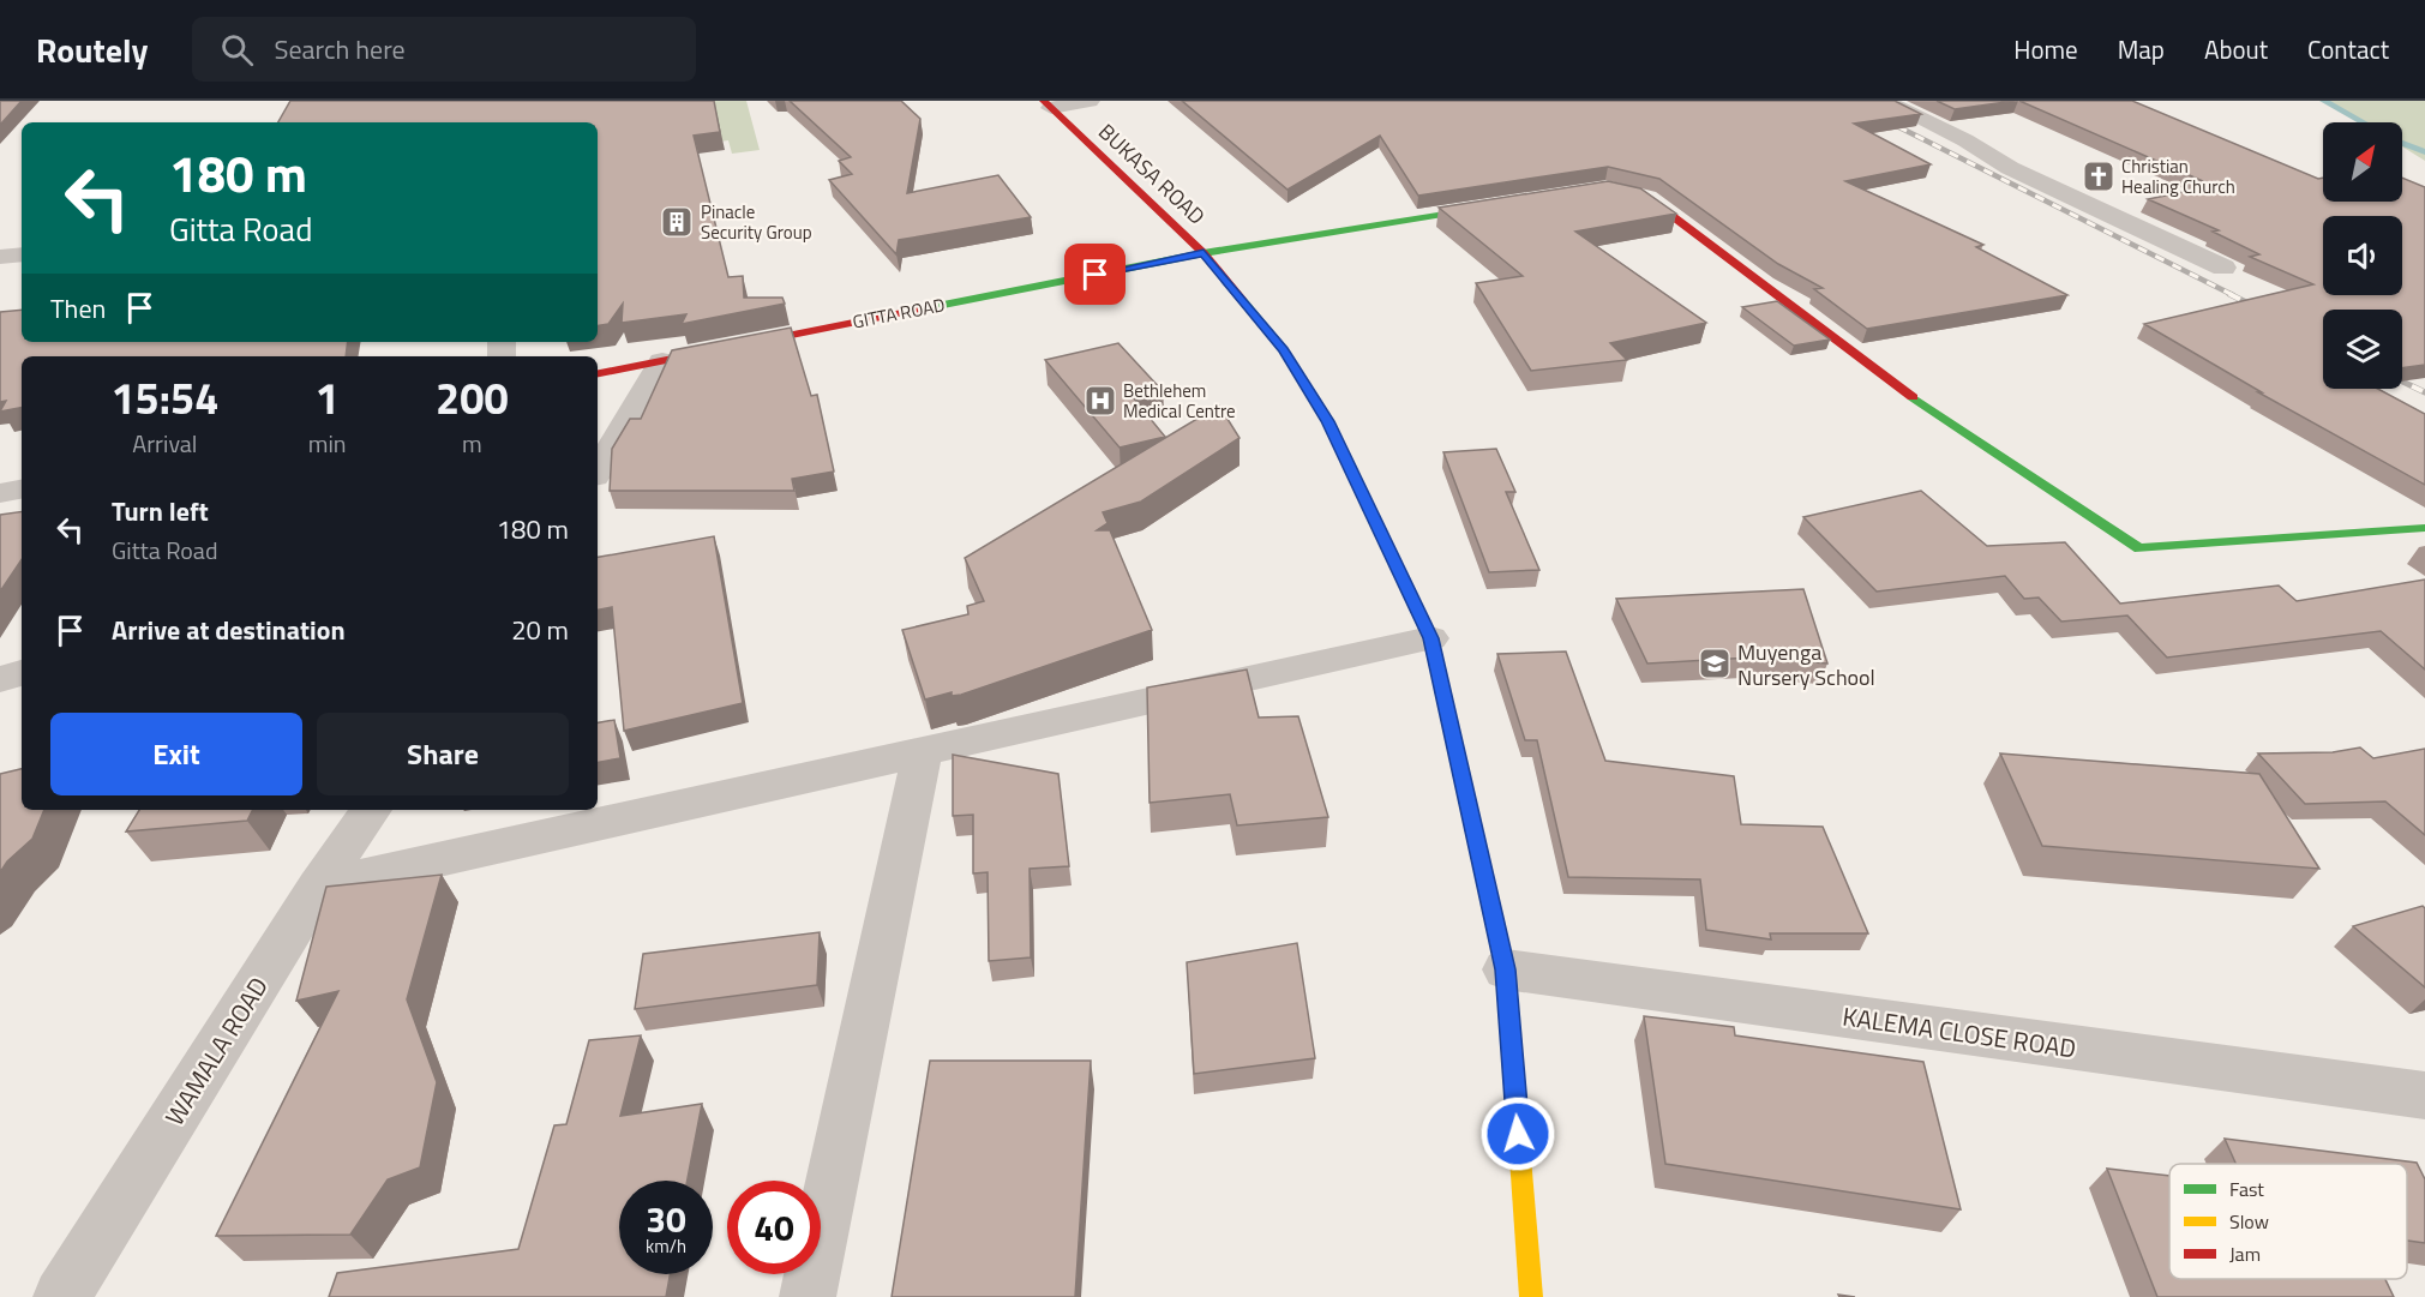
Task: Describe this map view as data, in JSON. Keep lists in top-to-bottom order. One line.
{"streets":{"street":["BUKASA ROAD","GITTA ROAD","KALEMA CLOSE ROAD","WAMALA ROAD"]},"crossings":[["BUKASA ROAD","GITTA ROAD"],["BUKASA ROAD","KALEMA CLOSE ROAD"]],"places":{"church":["Christian Healing Church"],"building":["Pinacle Security Group"],"hospital":["Bethlehem Medical Centre"],"school or university":["Muyenga Nursery School"]},"legend":["Fast","Slow","Jam"],"north":"top right","page":{"header":"Routely","search":"Search here","nav":["Home","Map","About","Contact"],"turn":["180 m","Gitta Road"],"then":"Then","eta":["15:54","Arrival","1","min","200","m"],"list":[{"name":"Turn left","note":"Gitta Road","value":"180 m"},{"name":"Arrive at destination","value":"20 m"}],"buttons":["Exit","Share"],"speed":"30 km/h","limit":"40"}}
